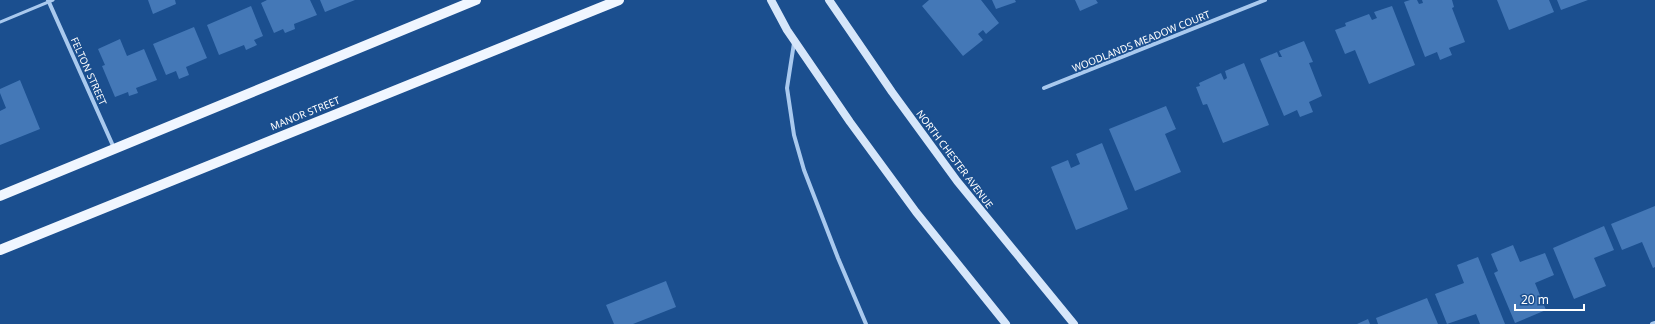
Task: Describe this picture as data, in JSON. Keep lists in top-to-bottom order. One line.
{"streets":{"main road":["MANOR STREET","NORTH CHESTER AVENUE"],"street":["WOODLANDS MEADOW COURT","FELTON STREET"]},"scale_bar":"20 m"}
